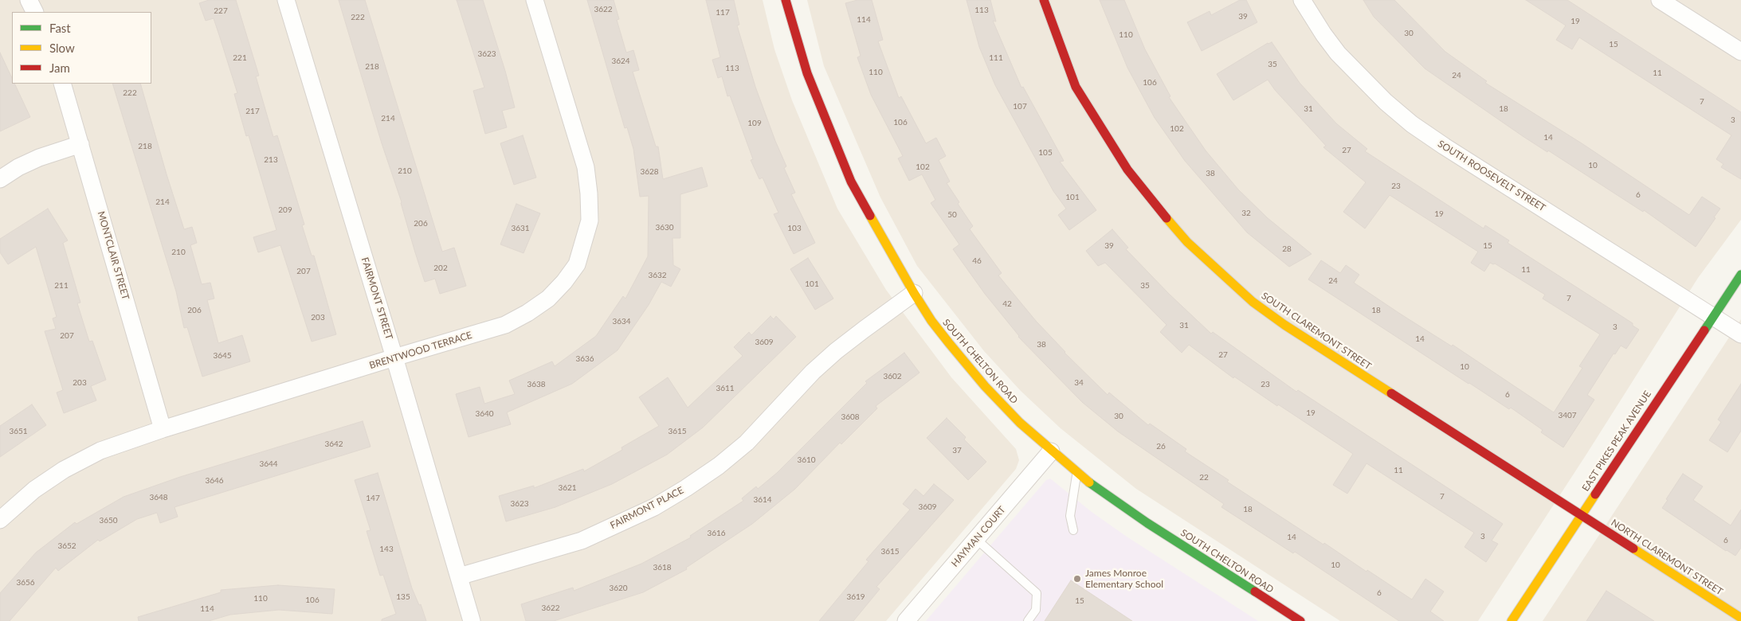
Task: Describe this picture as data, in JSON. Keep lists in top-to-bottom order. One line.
{"streets":{"main road":["SOUTH CLAREMONT STREET","SOUTH CHELTON ROAD","EAST PIKES PEAK AVENUE","NORTH CLAREMONT STREET"],"street":["SOUTH ROOSEVELT STREET","MONTCLAIR STREET","FAIRMONT STREET","BRENTWOOD TERRACE","FAIRMONT PLACE","HAYMAN COURT"]},"crossings":[["SOUTH ROOSEVELT STREET","EAST PIKES PEAK AVENUE"],["MONTCLAIR STREET","BRENTWOOD TERRACE"],["FAIRMONT STREET","BRENTWOOD TERRACE"],["FAIRMONT STREET","FAIRMONT PLACE"],["SOUTH CLAREMONT STREET","EAST PIKES PEAK AVENUE"],["SOUTH CLAREMONT STREET","NORTH CLAREMONT STREET"],["SOUTH CHELTON ROAD","FAIRMONT PLACE"],["SOUTH CHELTON ROAD","HAYMAN COURT"],["EAST PIKES PEAK AVENUE","NORTH CLAREMONT STREET"]],"places":["James Monroe Elementary School"],"house_numbers":["3622","113","227","117","39","222","114","19","30","110","15","3623","221","111","3624","35","218","113","110","11","24","106","222","7","107","31","18","217","214","3","106","109","102","14","218","27","105","213","10","102","210","3628","38","23","6","101","214","209","32","19","50","206","3630","3631","103","39","15","28","210","46","202","11","207","3632","24","101","211","35","7","42","206","18","203","3634","31","3","207","14","3609","38","27","3645","3636","10","3602","203","34","3638","23","3611","6","19","3640","3407","30","3608","3651","3615","3642","26","37","3610","3644","11","22","3646","3621","7","3648","147","3614","3623","3609","18","3650","3616","3","14","6","3652","143","3615","10","3618","3656","3620","6","135","3619","110","106","15","3622","114"],"legend":["Fast","Slow","Jam"]}
